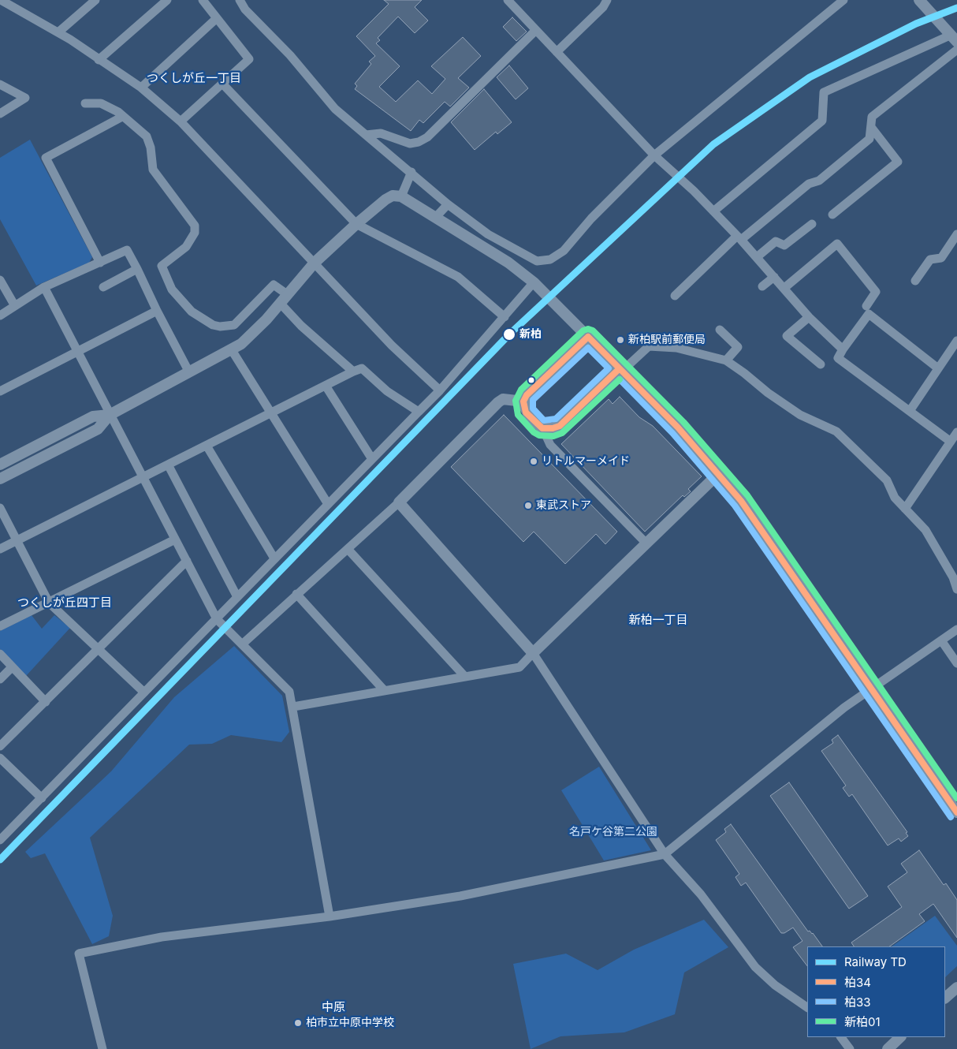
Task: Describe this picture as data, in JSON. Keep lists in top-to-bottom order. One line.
{"districts":["つくしが丘一丁目","つくしが丘四丁目","新柏一丁目","中原"],"parks":["名戸ケ谷第二公園"],"places":["新柏","新柏駅前郵便局","リトルマーメイド","東武ストア","柏市立中原中学校"],"lines":["rail line TD","transit line 新柏01","transit line 柏34","transit line 柏33"],"legend":["Railway TD","柏34","柏33","新柏01"]}
